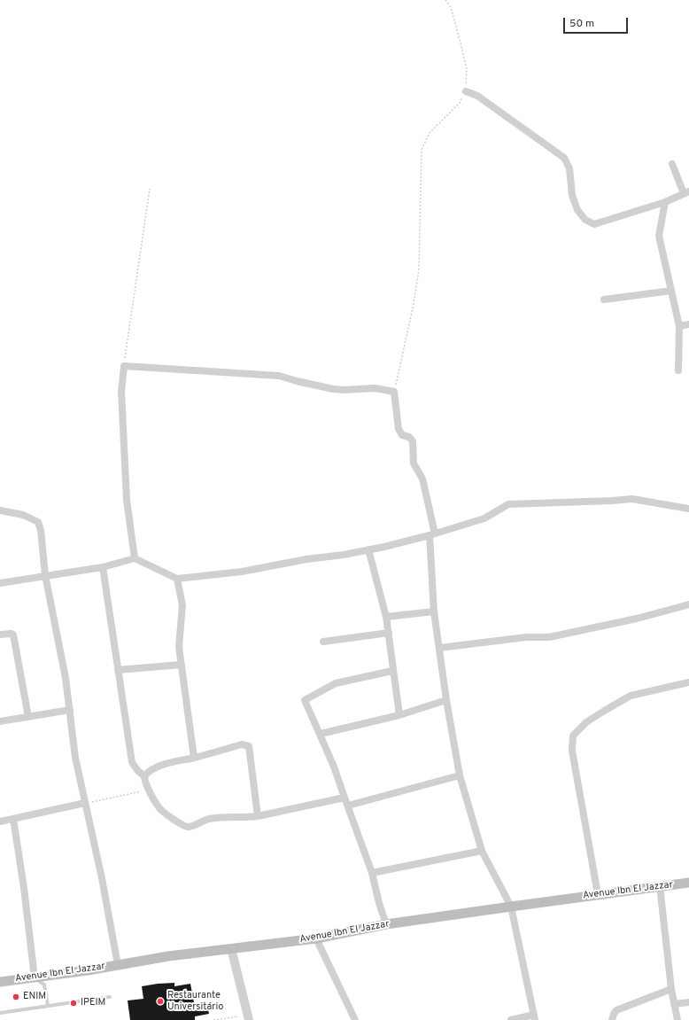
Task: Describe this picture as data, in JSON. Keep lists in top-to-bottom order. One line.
{"streets":{"main road":["Avenue Ibn El Jazzar"]},"places":["ENIM","Restaurante Universitário","IPEIM"],"scale_bar":"50 m"}
